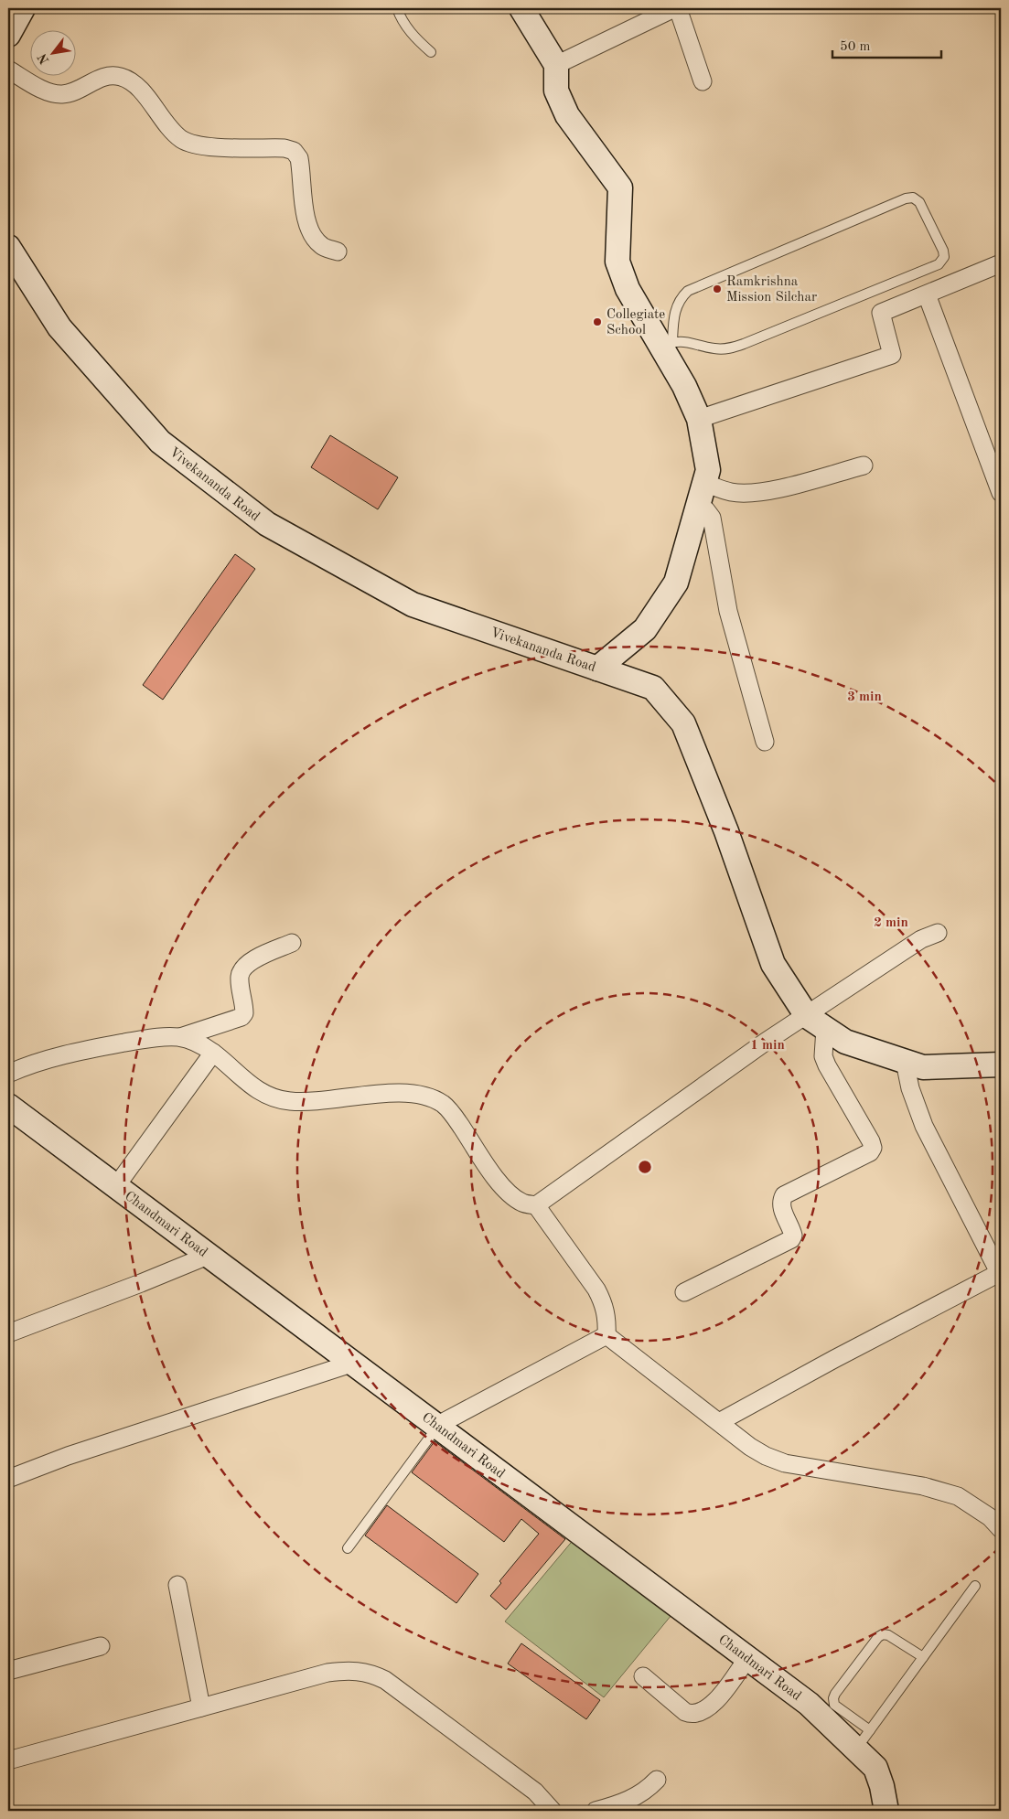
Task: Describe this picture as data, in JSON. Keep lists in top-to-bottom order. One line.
{"streets":{"street":["Vivekananda Road","Chandmari Road"]},"places":["Ramkrishna Mission Silchar","Collegiate School"],"scale_bar":"50 m","north":"bottom left","rings":["3 min","2 min","1 min"]}
